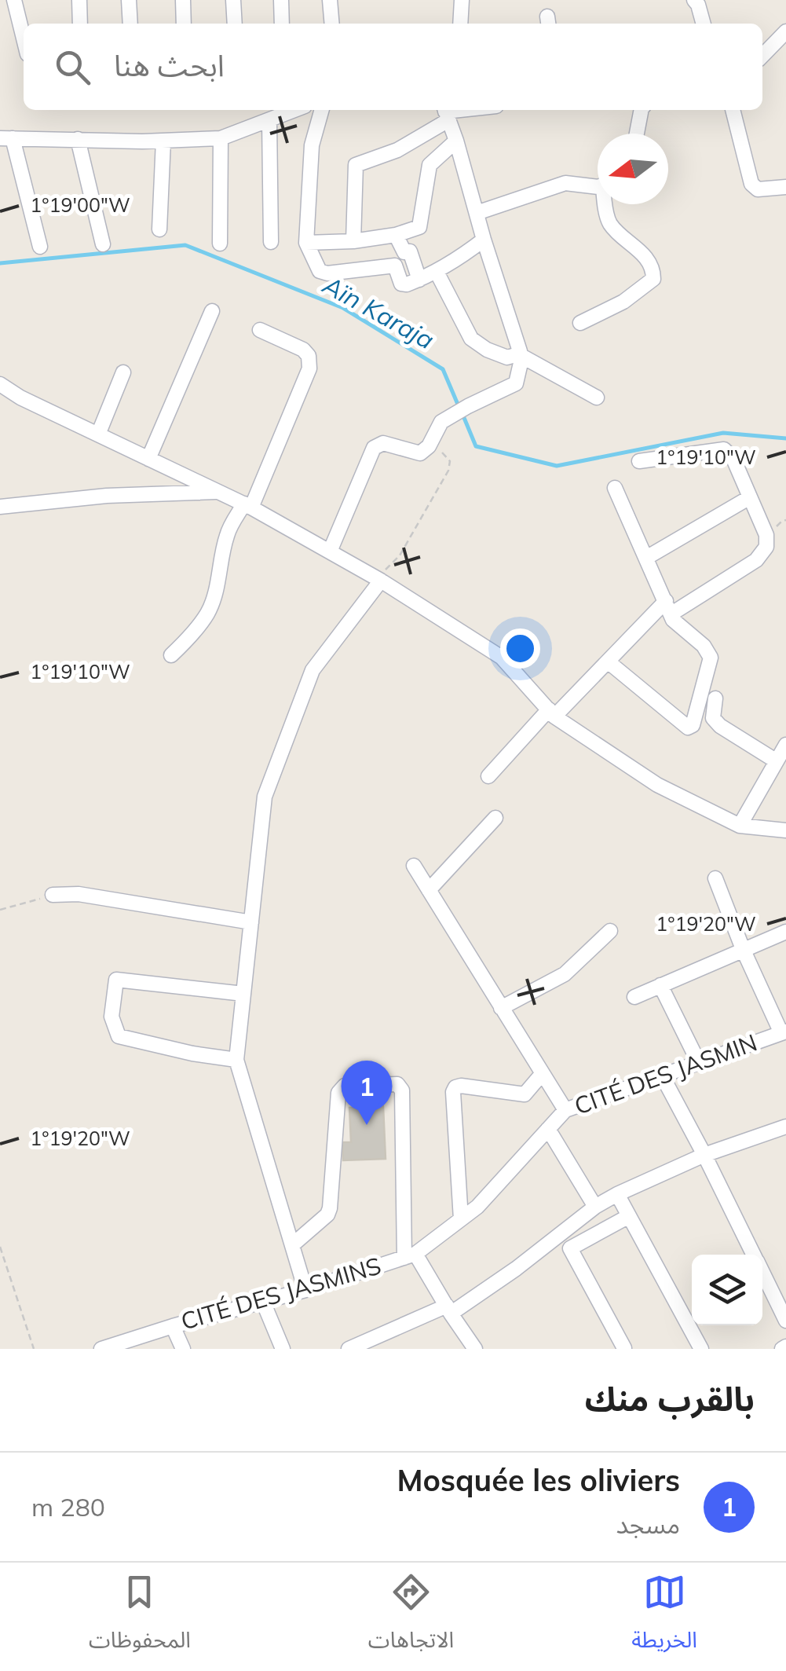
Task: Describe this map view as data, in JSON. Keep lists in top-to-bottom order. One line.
{"streets":{"street":["CITÉ DES JASMIN","CITÉ DES JASMINS"]},"crossings":[["CITÉ DES JASMIN","CITÉ DES JASMINS"]],"water":["Aïn Karaja"],"north":"left","page":{"search":"ابحث هنا","pins":"1","heading":"بالقرب منك","list":[{"mark":"1","name":"Mosquée les oliviers","note":"مسجد","value":"280 m"}],"nav":["الخريطة","الاتجاهات","المحفوظات"]},"coordinates":["1°19'00\"W","1°19'10\"W","1°19'20\"W"]}
